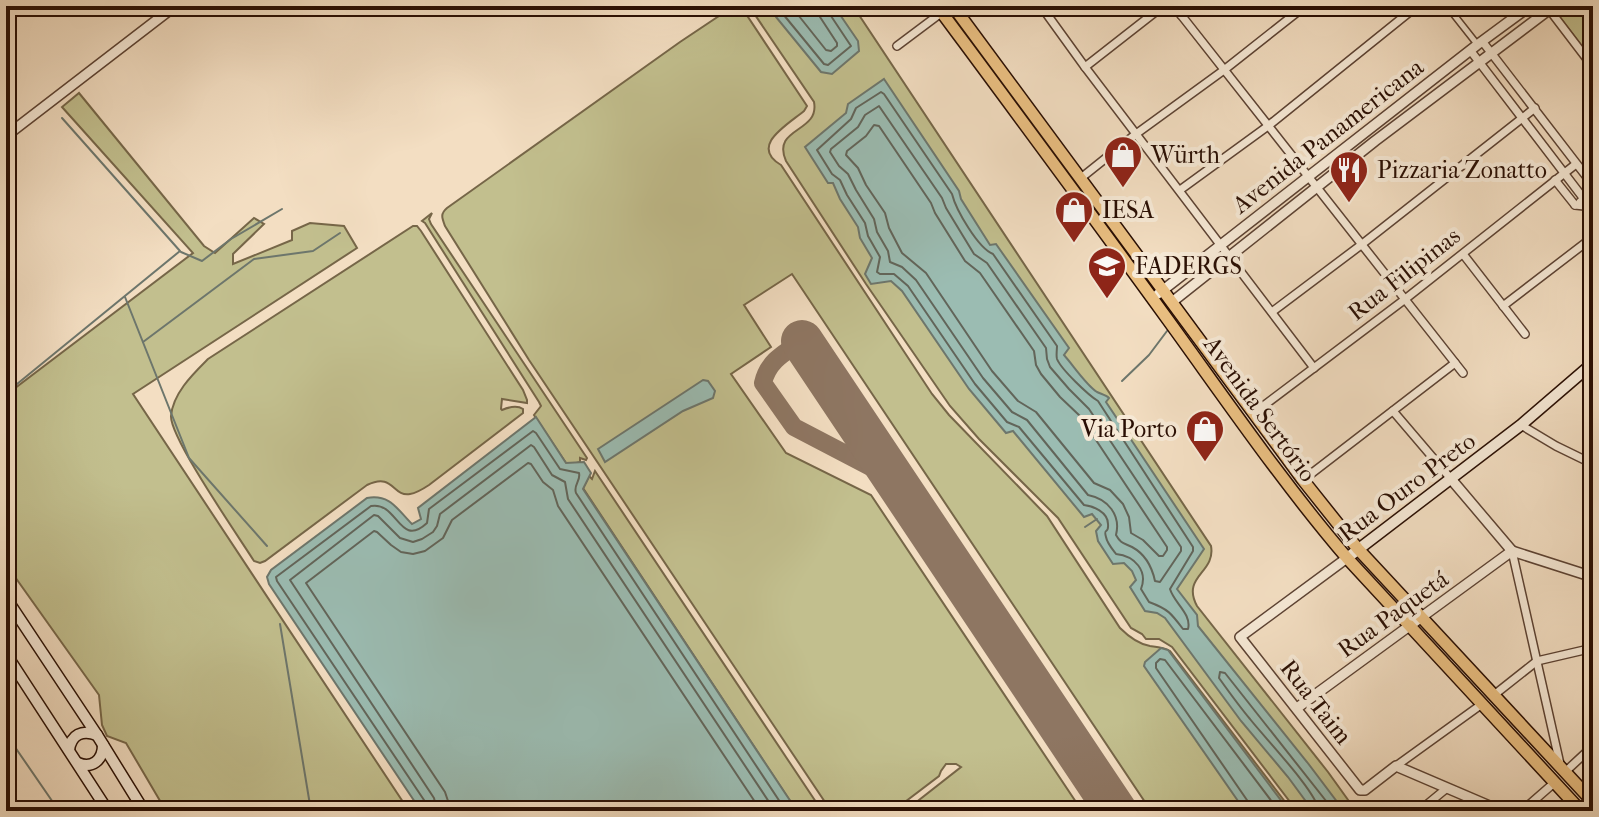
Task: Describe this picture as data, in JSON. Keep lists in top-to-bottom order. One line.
{"streets":{"main road":["Avenida Sertório","Rua Ouro Preto"],"street":["Avenida Panamericana","Rua Filipinas","Rua Paquetá","Rua Taim"]},"crossings":[["Avenida Panamericana","Avenida Sertório"],["Rua Filipinas","Avenida Sertório"],["Avenida Sertório","Rua Ouro Preto"],["Avenida Sertório","Rua Paquetá"],["Rua Ouro Preto","Rua Taim"],["Rua Paquetá","Rua Taim"]],"places":{"shop":["Würth","IESA","Via Porto"],"restaurant":["Pizzaria Zonatto"],"school or university":["FADERGS"]}}
